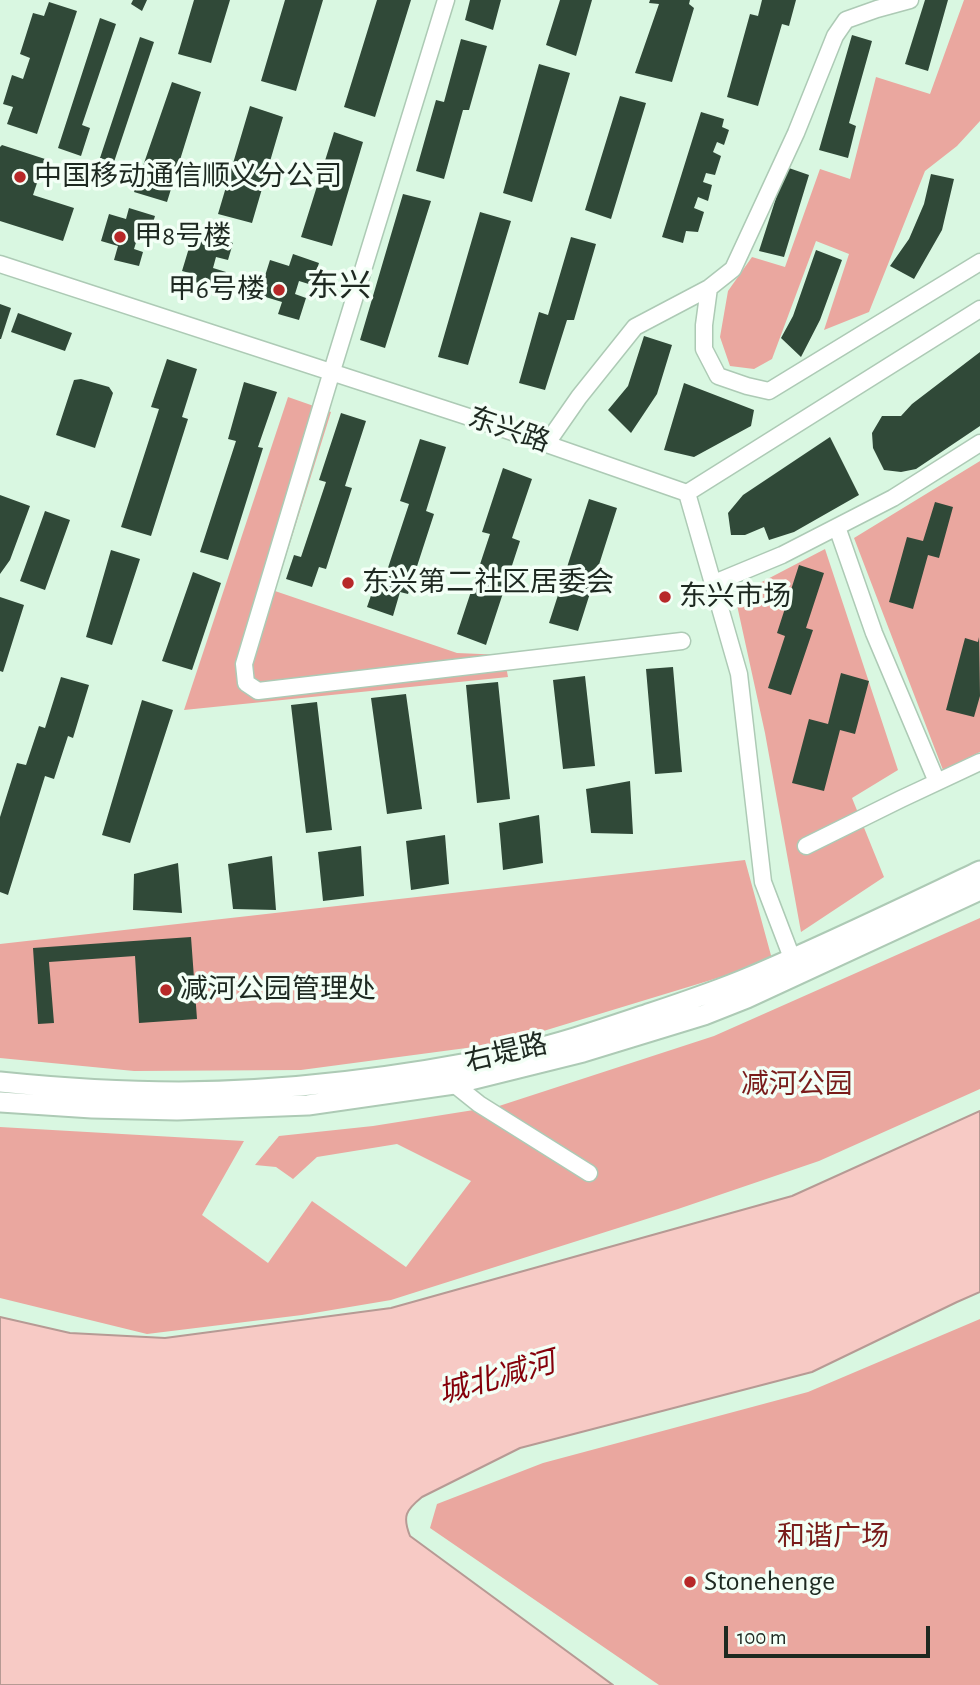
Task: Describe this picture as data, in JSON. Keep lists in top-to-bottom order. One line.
{"streets":{"main road":["右堤路"],"street":["东兴路"]},"districts":["东兴"],"water":["城北减河"],"parks":["减河公园","和谐广场"],"places":["中国移动通信顺义分公司","甲8号楼","甲6号楼","东兴第二社区居委会","东兴市场","减河公园管理处","Stonehenge"],"scale_bar":"100 m"}
